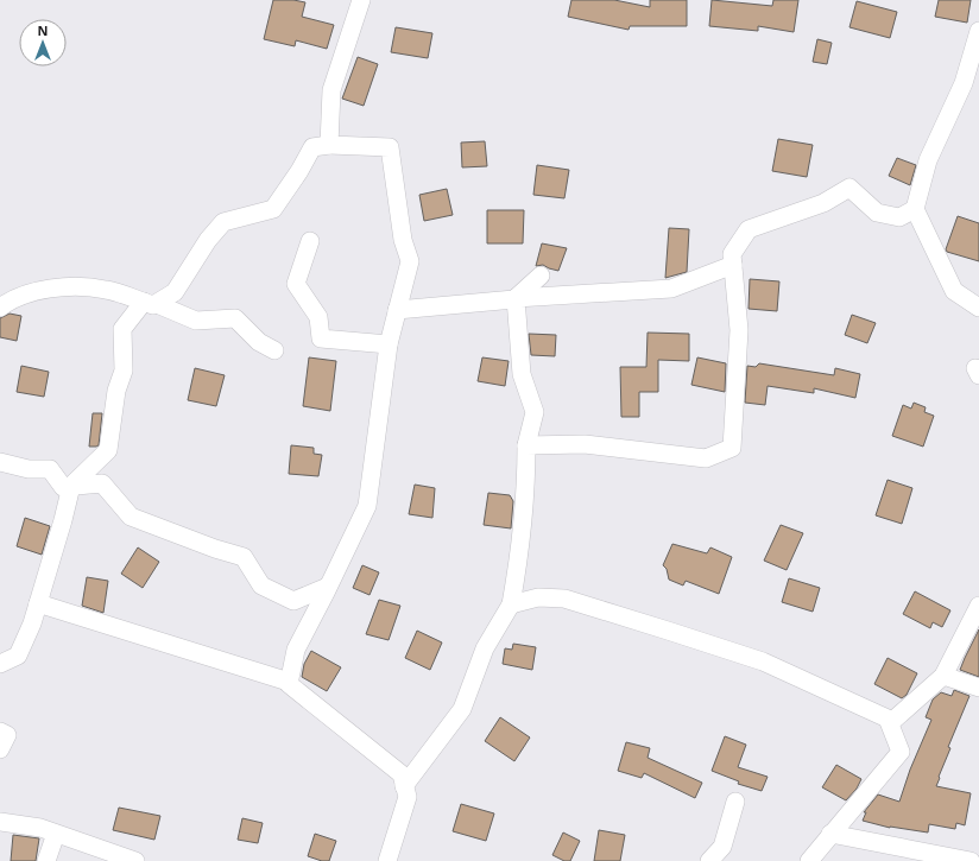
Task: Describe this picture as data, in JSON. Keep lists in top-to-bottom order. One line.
{"north":"top"}
